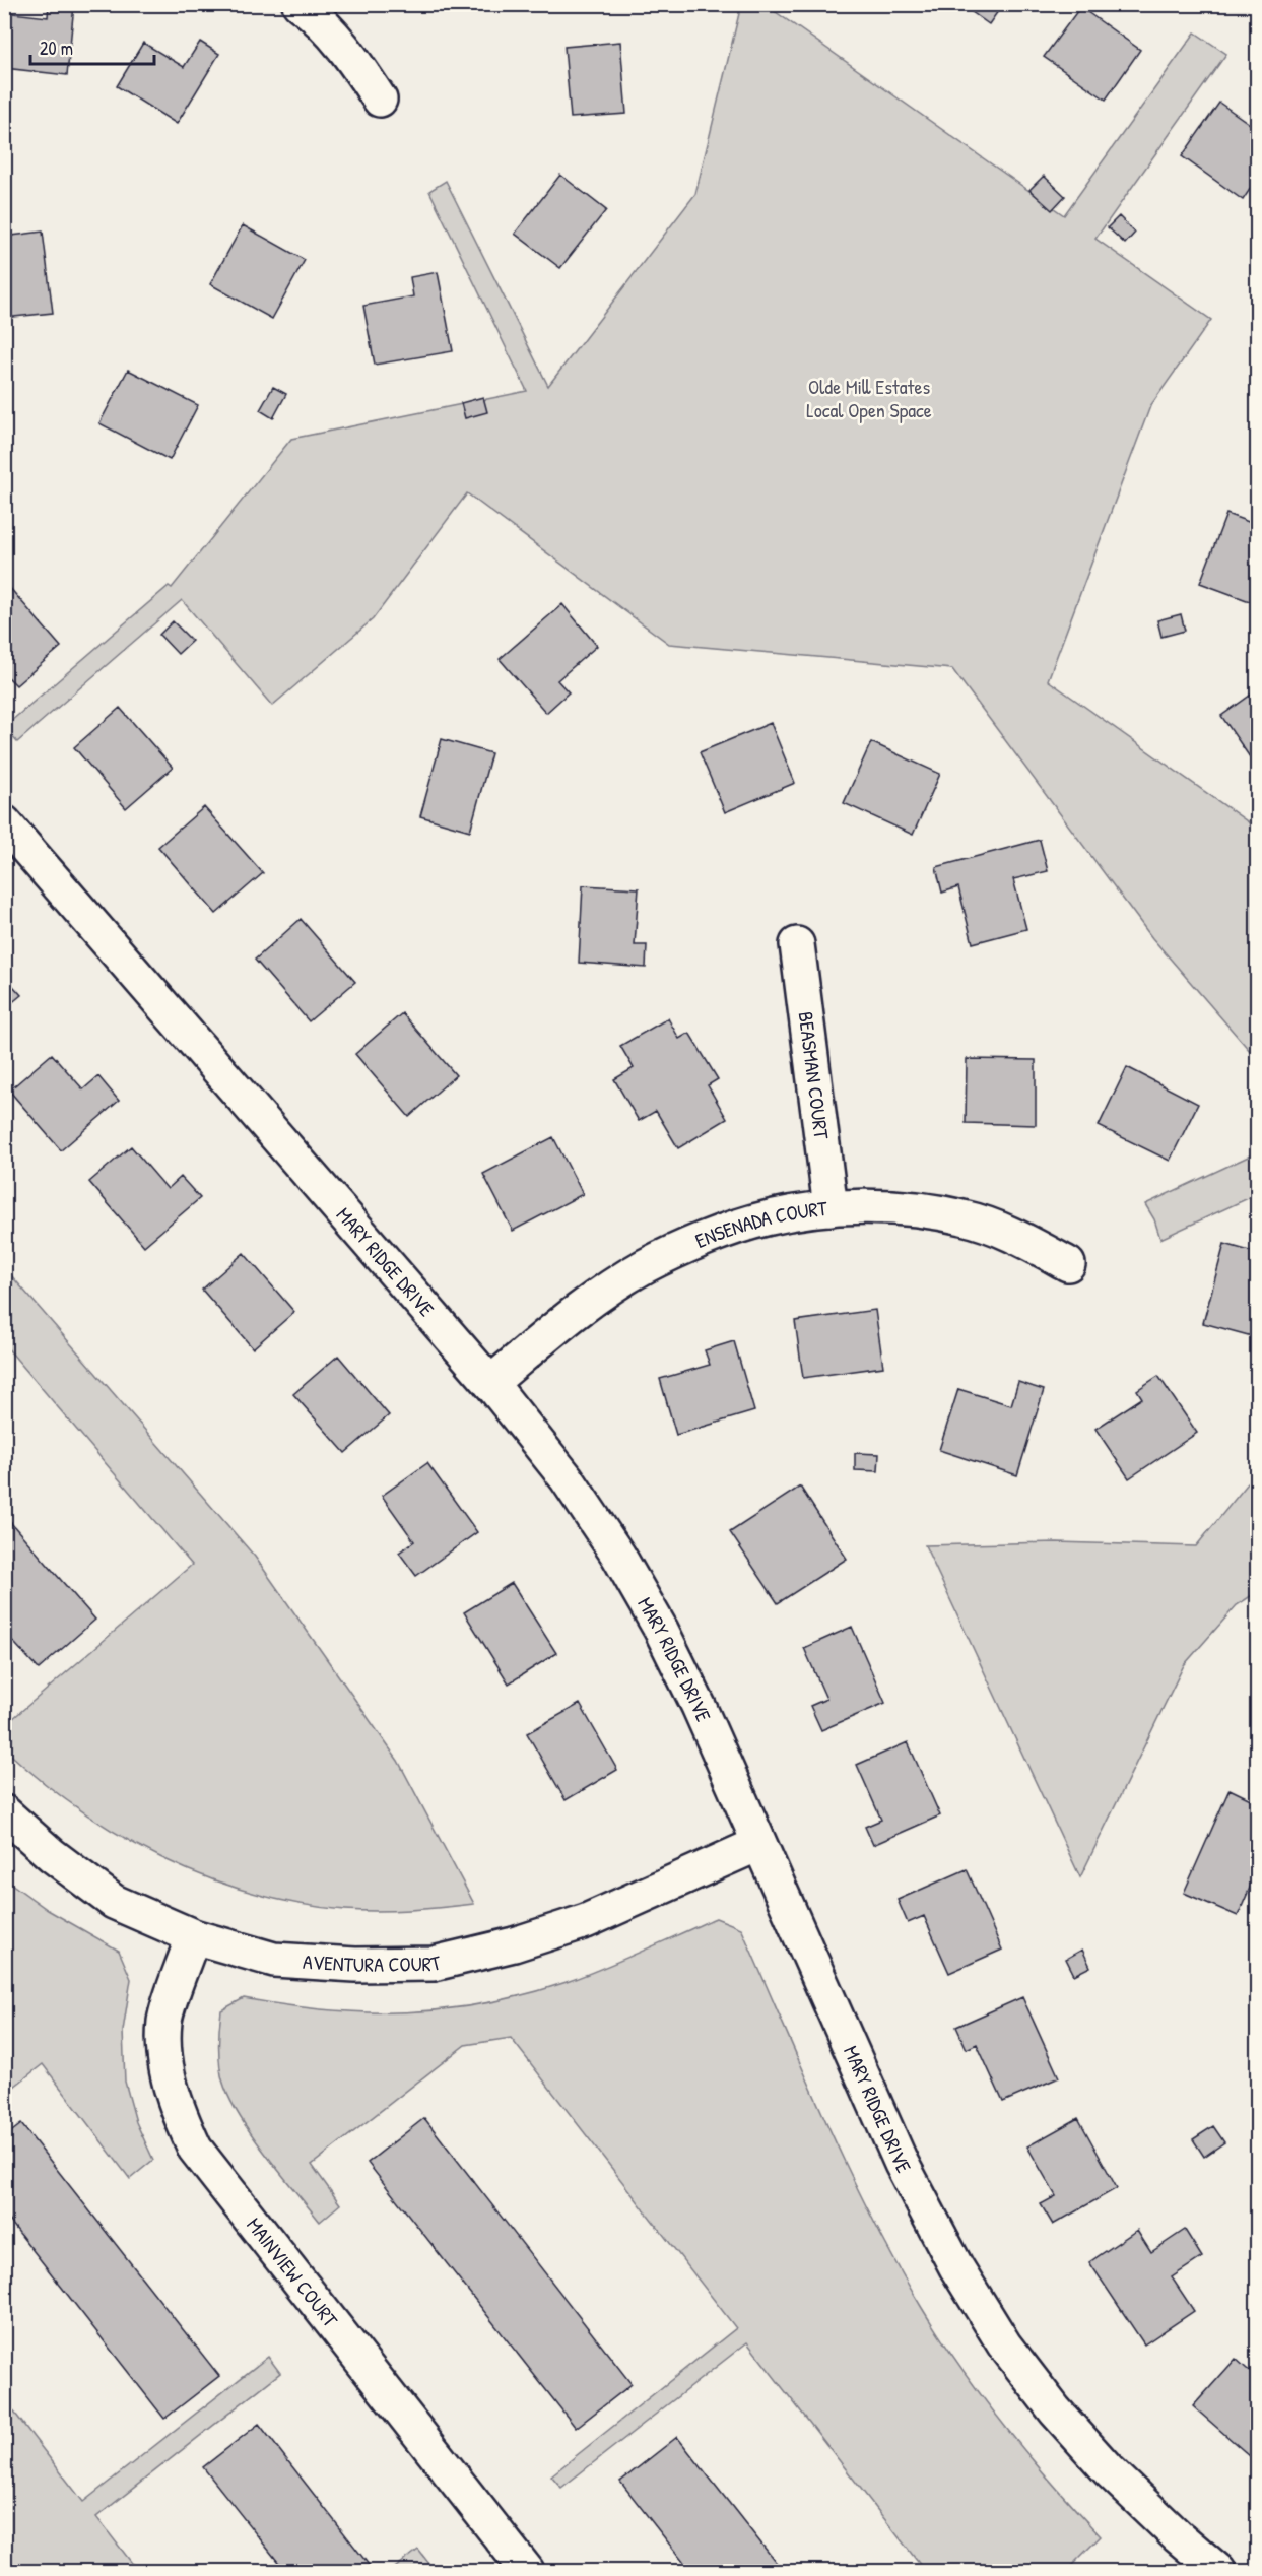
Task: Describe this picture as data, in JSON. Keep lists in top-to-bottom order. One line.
{"streets":{"street":["BEASMAN COURT","ENSENADA COURT","MARY RIDGE DRIVE","AVENTURA COURT","MAINVIEW COURT"]},"crossings":[["BEASMAN COURT","ENSENADA COURT"],["ENSENADA COURT","MARY RIDGE DRIVE"],["MARY RIDGE DRIVE","AVENTURA COURT"],["AVENTURA COURT","MAINVIEW COURT"]],"parks":["Olde Mill Estates Local Open Space"],"scale_bar":"20 m"}
